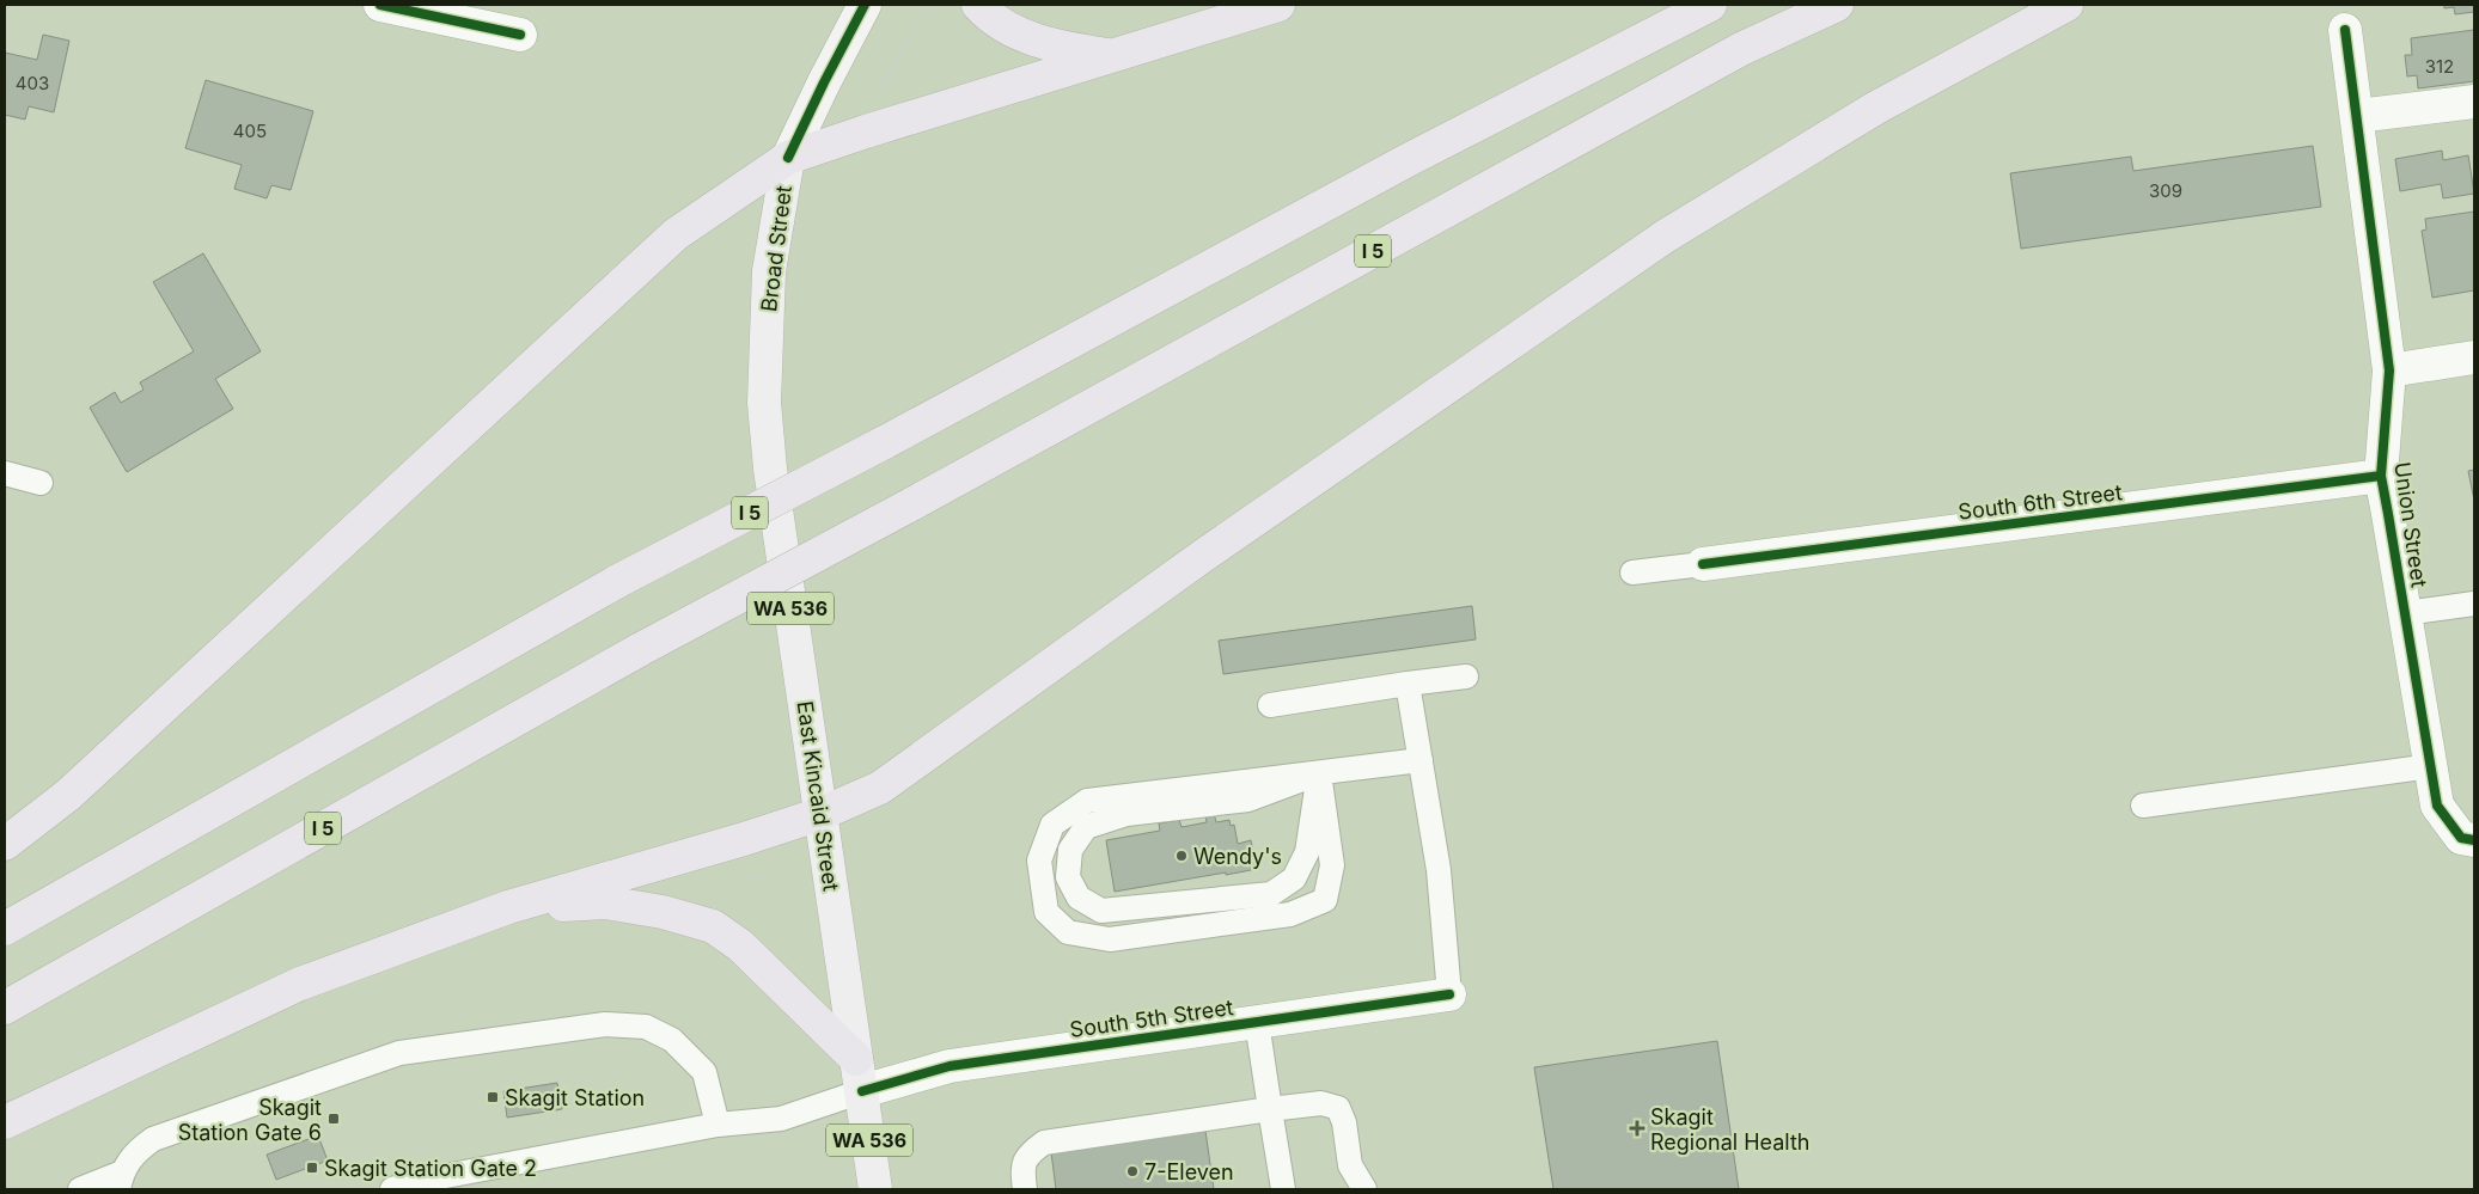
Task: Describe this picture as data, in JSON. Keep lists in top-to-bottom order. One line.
{"streets":{"highway":["I 5"],"main road":["Broad Street","WA 536","East Kincaid Street"],"street":["South 6th Street","Union Street","South 5th Street"]},"crossings":[["Broad Street","East Kincaid Street"],["South 6th Street","Union Street"],["East Kincaid Street","South 5th Street"]],"places":{"other":["Wendy's","7-Eleven"],"transit":["Skagit Station","Skagit Station Gate 6","Skagit Station Gate 2"],"health":["Skagit Regional Health"]},"house_numbers":["312","403","405","309"]}
